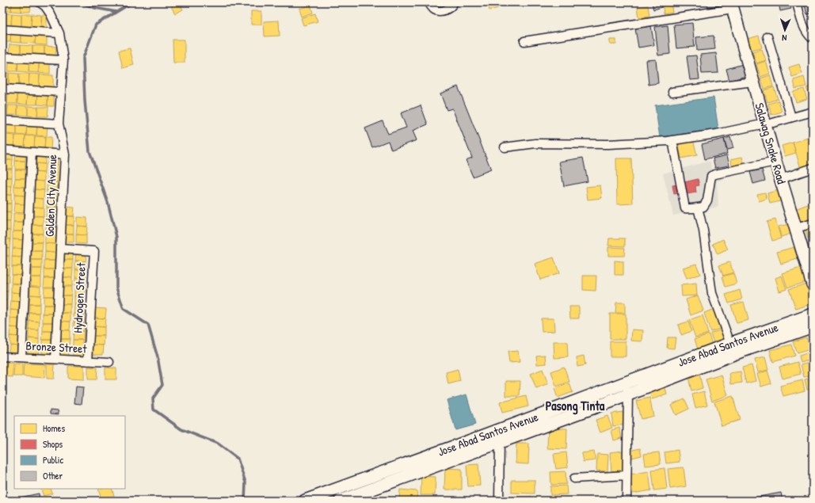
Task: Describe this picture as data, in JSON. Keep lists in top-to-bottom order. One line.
{"streets":{"main road":["Salawag Snake Road","Jose Abad Santos Avenue"],"street":["Golden City Avenue","Hydrogen Street","Bronze Street"]},"crossings":[["Golden City Avenue","Hydrogen Street"],["Golden City Avenue","Bronze Street"],["Hydrogen Street","Bronze Street"]],"districts":["Pasong Tinta"],"legend":["Homes","Shops","Public","Other"],"north":"bottom"}
